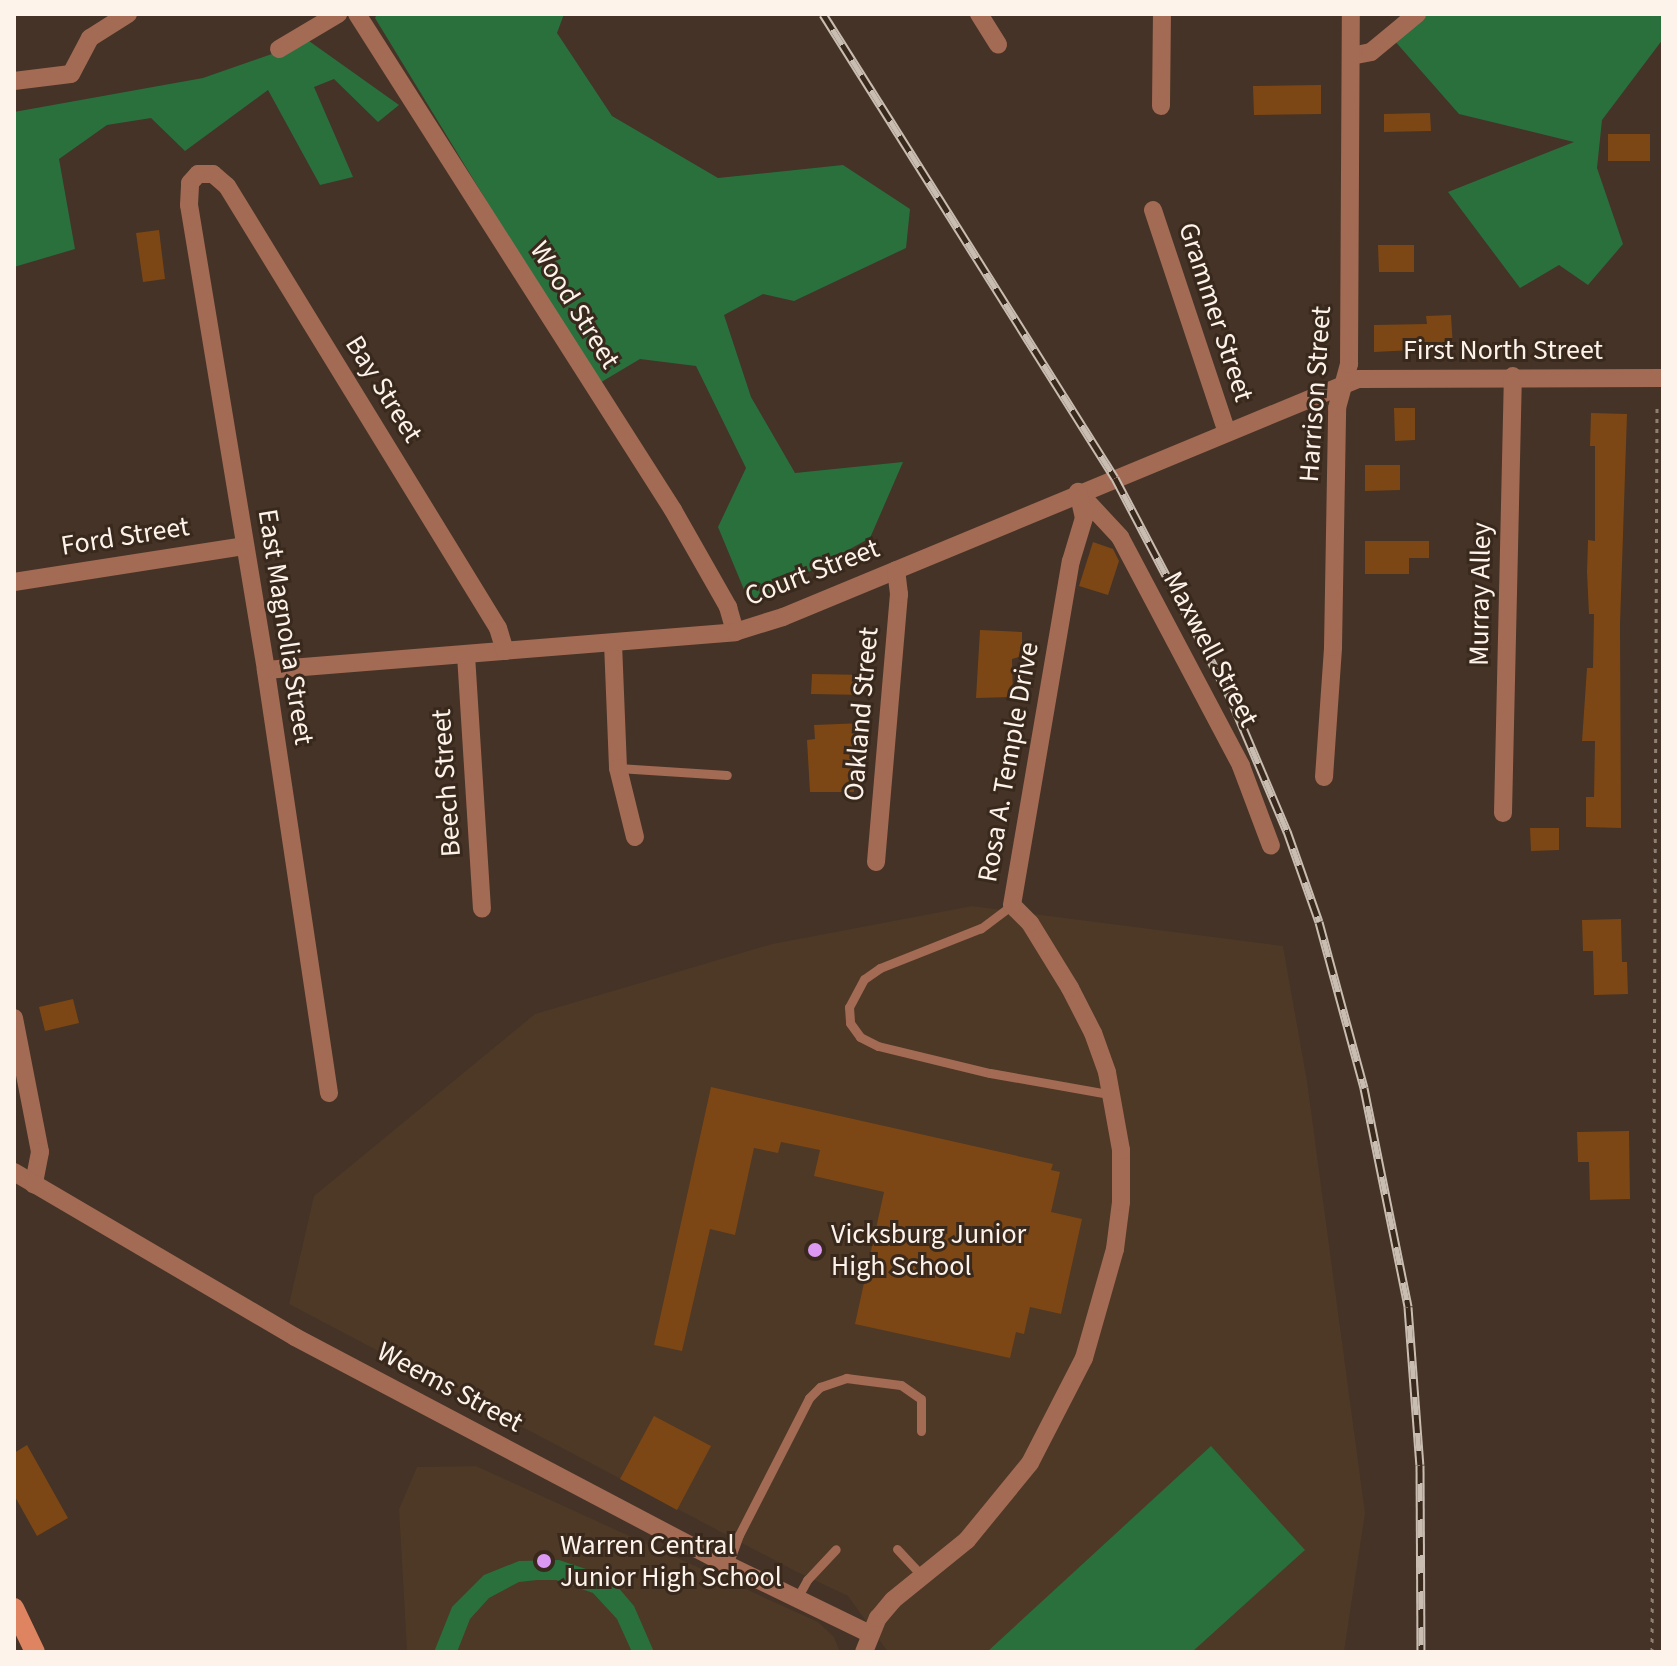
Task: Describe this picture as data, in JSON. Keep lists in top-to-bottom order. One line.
{"streets":{"street":["Wood Street","Grammer Street","First North Street","Bay Street","Harrison Street","Ford Street","Court Street","Murray Alley","East Magnolia Street","Maxwell Street","Oakland Street","Rosa A. Temple Drive","Beech Street","Weems Street"]},"crossings":[["Wood Street","Court Street"],["Grammer Street","Court Street"],["First North Street","Harrison Street"],["First North Street","Court Street"],["First North Street","Murray Alley"],["Bay Street","Court Street"],["Bay Street","East Magnolia Street"],["Harrison Street","Court Street"],["Ford Street","East Magnolia Street"],["Court Street","East Magnolia Street"],["Court Street","Maxwell Street"],["Court Street","Oakland Street"],["Court Street","Rosa A. Temple Drive"],["Court Street","Beech Street"],["Maxwell Street","Rosa A. Temple Drive"],["Rosa A. Temple Drive","Weems Street"]],"places":["Vicksburg Junior High School","Warren Central Junior High School"]}
